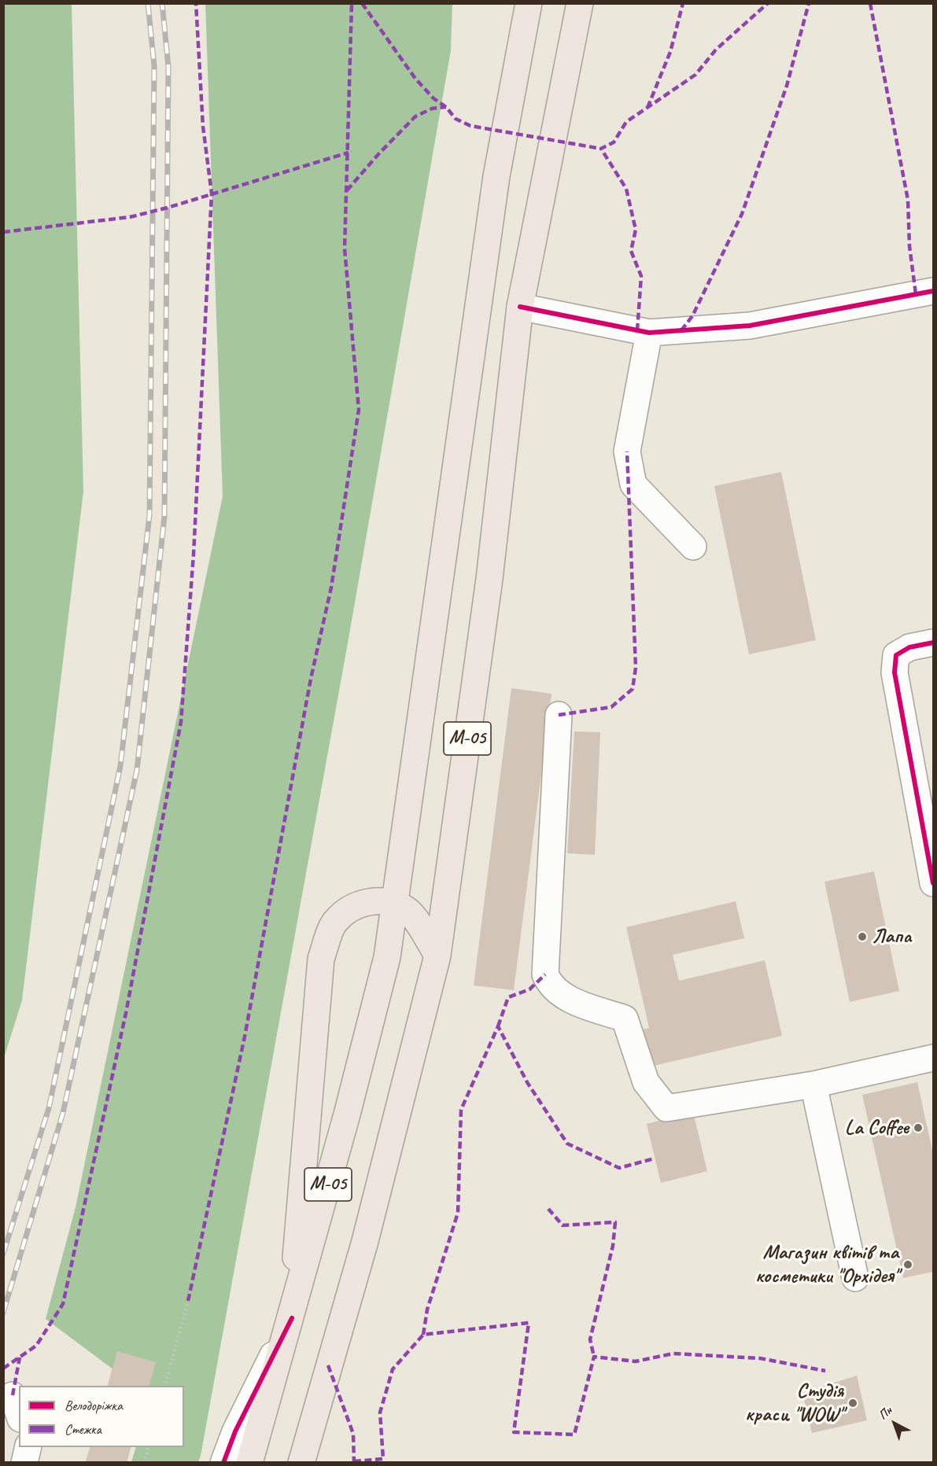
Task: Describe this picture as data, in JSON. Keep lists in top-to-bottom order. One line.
{"streets":{"highway":["М-05"]},"places":["Лапа","La Coffee","Магазин квітів та косметики \"Орхідея\"","Студія краси \"WOW\""],"legend":["Велодоріжка","Стежка"],"north":"top left"}
